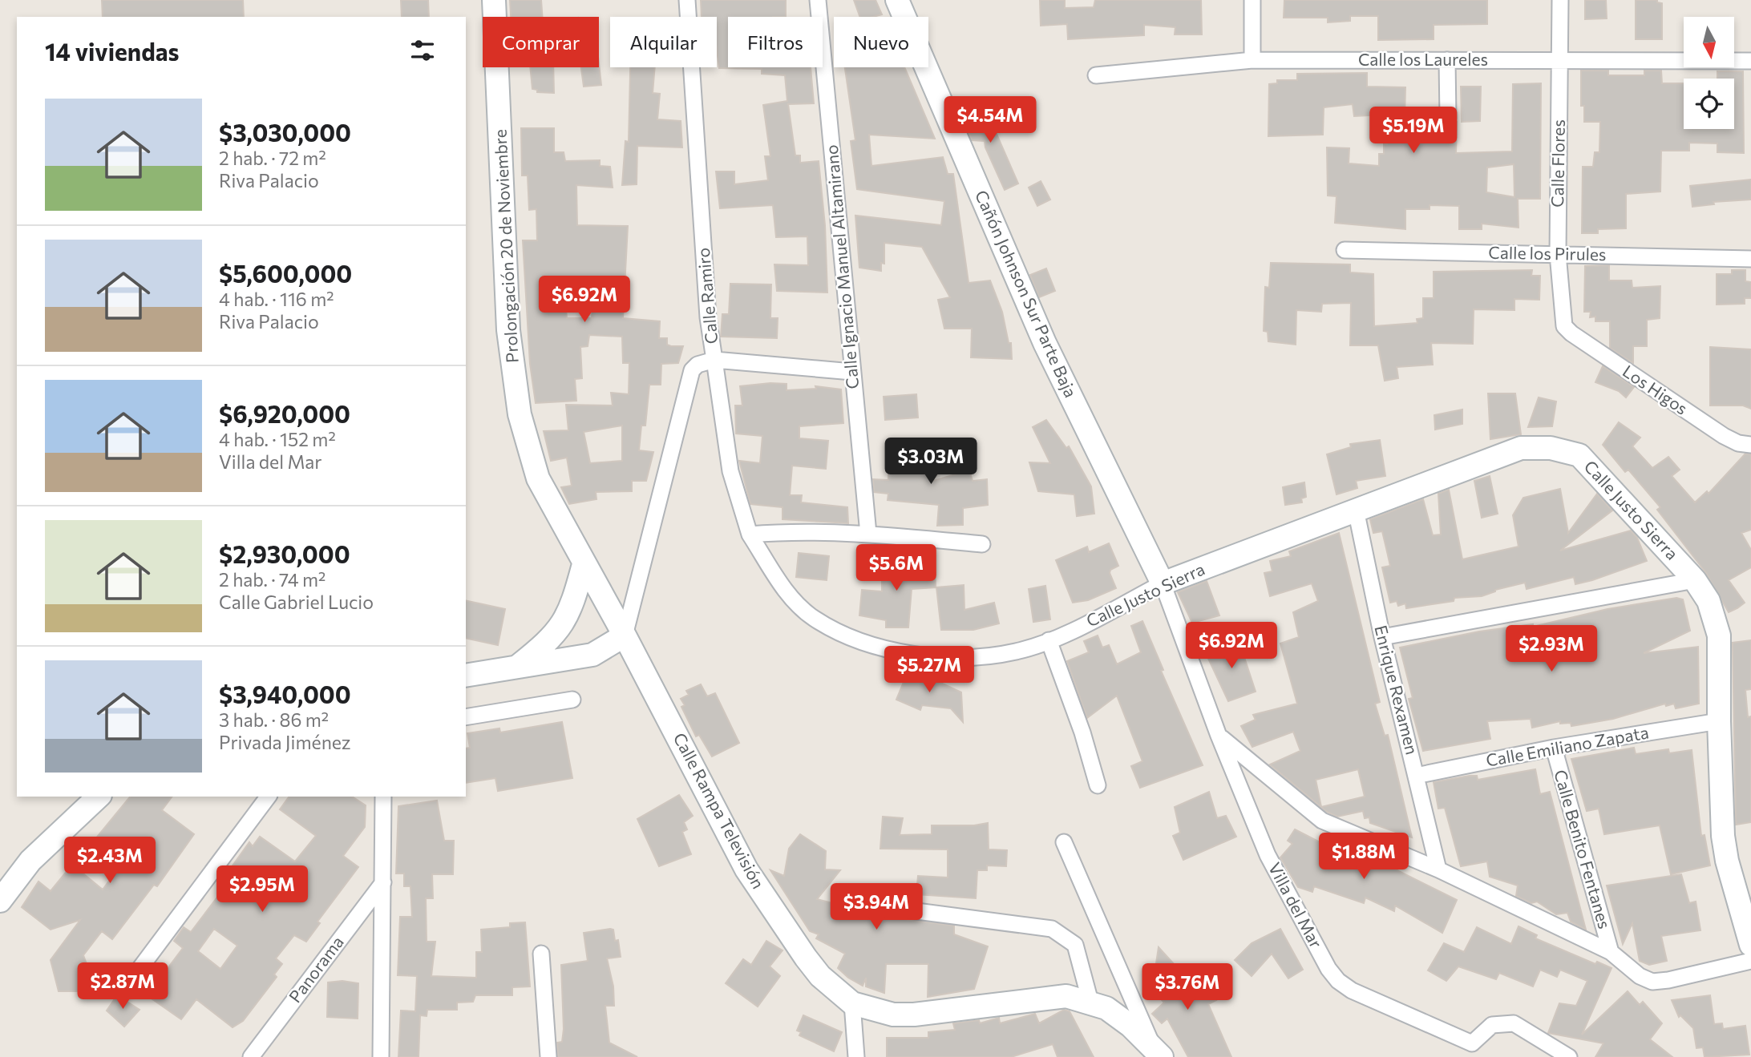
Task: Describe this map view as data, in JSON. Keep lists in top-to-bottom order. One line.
{"streets":{"street":["Calle los Laureles","Calle Flores","Prolongación 20 de Noviembre","Calle los Pirules","Calle Ignacio Manuel Altamirano","Cañón Johnson Sur Parte Baja","Calle Ramiro","Los Higos","Calle Justo Sierra","Enrique Rexamen","Calle Emiliano Zapata","Calle Rampa Televisión","Calle Benito Fentanes","Villa del Mar","Panorama"]},"crossings":[["Calle los Laureles","Calle Flores"],["Calle Flores","Calle los Pirules"],["Calle Flores","Los Higos"],["Prolongación 20 de Noviembre","Calle Ramiro"],["Prolongación 20 de Noviembre","Calle Rampa Televisión"],["Cañón Johnson Sur Parte Baja","Calle Justo Sierra"],["Cañón Johnson Sur Parte Baja","Villa del Mar"],["Calle Ramiro","Calle Justo Sierra"],["Calle Ramiro","Calle Rampa Televisión"],["Calle Justo Sierra","Enrique Rexamen"],["Calle Justo Sierra","Calle Emiliano Zapata"],["Calle Justo Sierra","Villa del Mar"],["Enrique Rexamen","Calle Emiliano Zapata"],["Calle Emiliano Zapata","Calle Benito Fentanes"]],"north":"bottom","page":{"chip":["Comprar","Alquilar","Filtros","Nuevo"],"heading":"14 viviendas","list":[{"name":"$3,030,000","note":"2 hab. · 72 m² · Riva Palacio"},{"name":"$5,600,000","note":"4 hab. · 116 m² · Riva Palacio"},{"name":"$6,920,000","note":"4 hab. · 152 m² · Villa del Mar"},{"name":"$2,930,000","note":"2 hab. · 74 m² · Calle Gabriel Lucio"},{"name":"$3,940,000","note":"3 hab. · 86 m² · Privada Jiménez"}],"price":["$4.54M","$5.19M","$6.92M","$3.03M","$5.6M","$6.92M","$2.93M","$5.27M","$1.88M","$2.43M","$2.95M","$3.94M","$2.87M","$3.76M"]}}
